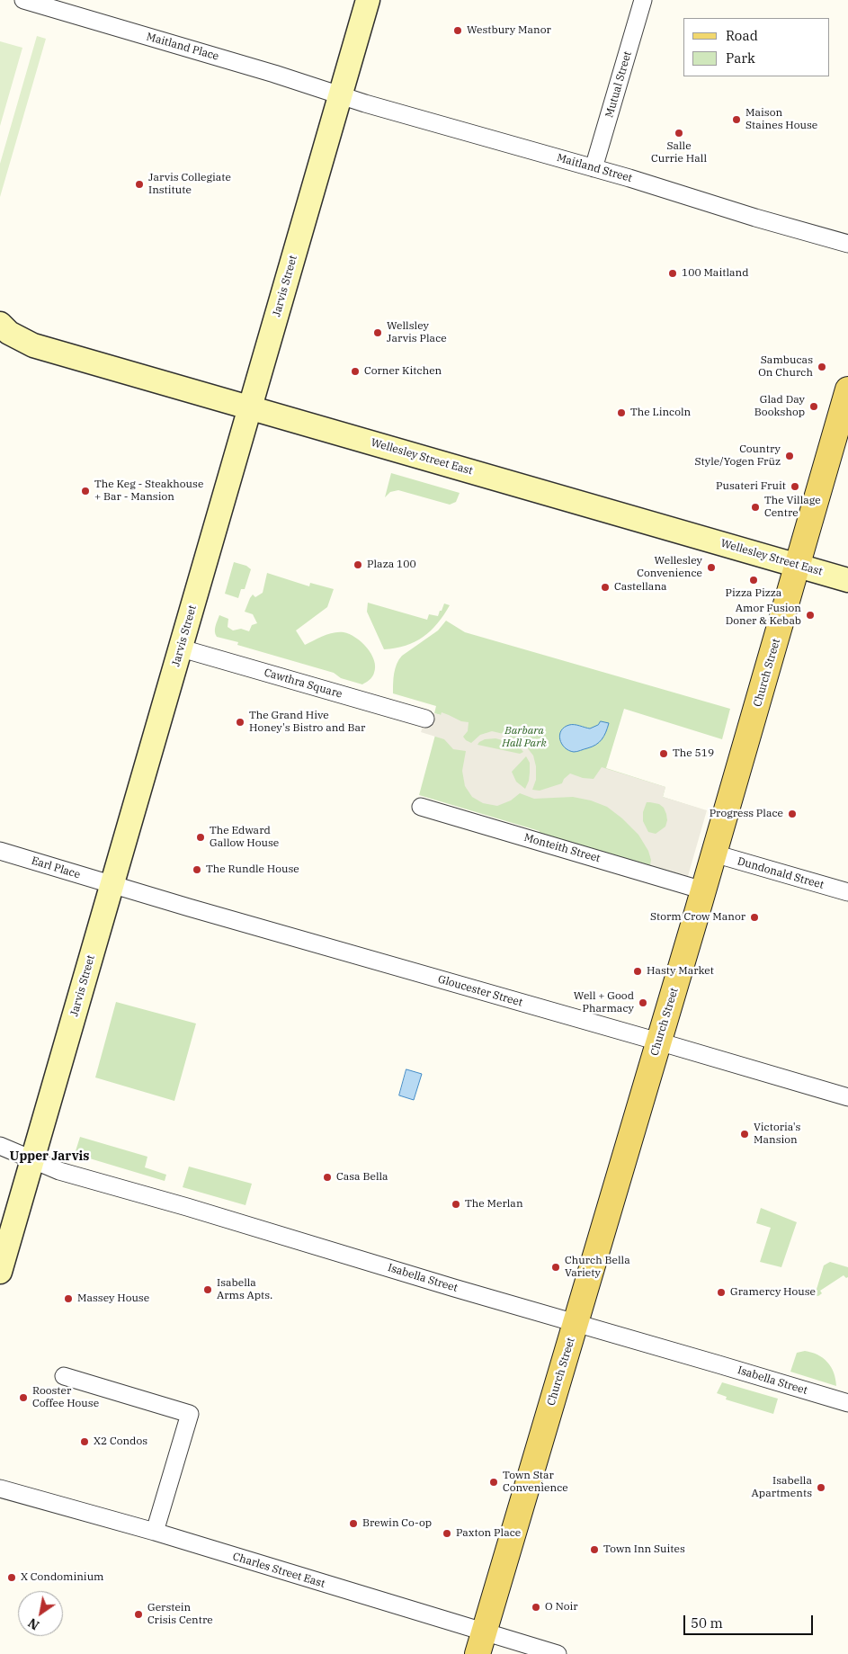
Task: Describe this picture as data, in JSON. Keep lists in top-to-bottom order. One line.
{"streets":{"main road":["Jarvis Street","Wellesley Street East","Church Street"],"street":["Maitland Place","Mutual Street","Maitland Street","Cawthra Square","Monteith Street","Earl Place","Dundonald Street","Gloucester Street","Isabella Street","Charles Street East"]},"crossings":[["Maitland Place","Maitland Street"],["Maitland Place","Jarvis Street"],["Mutual Street","Maitland Street"],["Maitland Street","Jarvis Street"],["Jarvis Street","Wellesley Street East"],["Jarvis Street","Cawthra Square"],["Jarvis Street","Earl Place"],["Jarvis Street","Gloucester Street"],["Jarvis Street","Isabella Street"],["Wellesley Street East","Church Street"],["Church Street","Monteith Street"],["Church Street","Dundonald Street"],["Church Street","Gloucester Street"],["Church Street","Isabella Street"],["Church Street","Charles Street East"],["Earl Place","Gloucester Street"]],"districts":["Upper Jarvis"],"parks":["Barbara Hall Park"],"places":["Westbury Manor","Maison Staines House","Salle Currie Hall","Jarvis Collegiate Institute","100 Maitland","Wellsley Jarvis Place","Sambucas On Church","Corner Kitchen","Glad Day Bookshop","The Lincoln","Country Style/Yogen Früz","Pusateri Fruit","The Keg - Steakhouse + Bar - Mansion","The Village Centre","Plaza 100","Wellesley Convenience","Pizza Pizza","Castellana","Amor Fusion Doner & Kebab","The Grand Hive Honey's Bistro and Bar","The 519","Progress Place","The Edward Gallow House","The Rundle House","Storm Crow Manor","Hasty Market","Well + Good Pharmacy","Victoria's Mansion","Casa Bella","The Merlan","Church Bella Variety","Isabella Arms Apts.","Gramercy House","Massey House","Rooster Coffee House","X2 Condos","Town Star Convenience","Isabella Apartments","Brewin Co-op","Paxton Place","Town Inn Suites","X Condominium","O Noir","Gerstein Crisis Centre"],"legend":["Road","Park"],"scale_bar":"50 m","north":"bottom left"}
